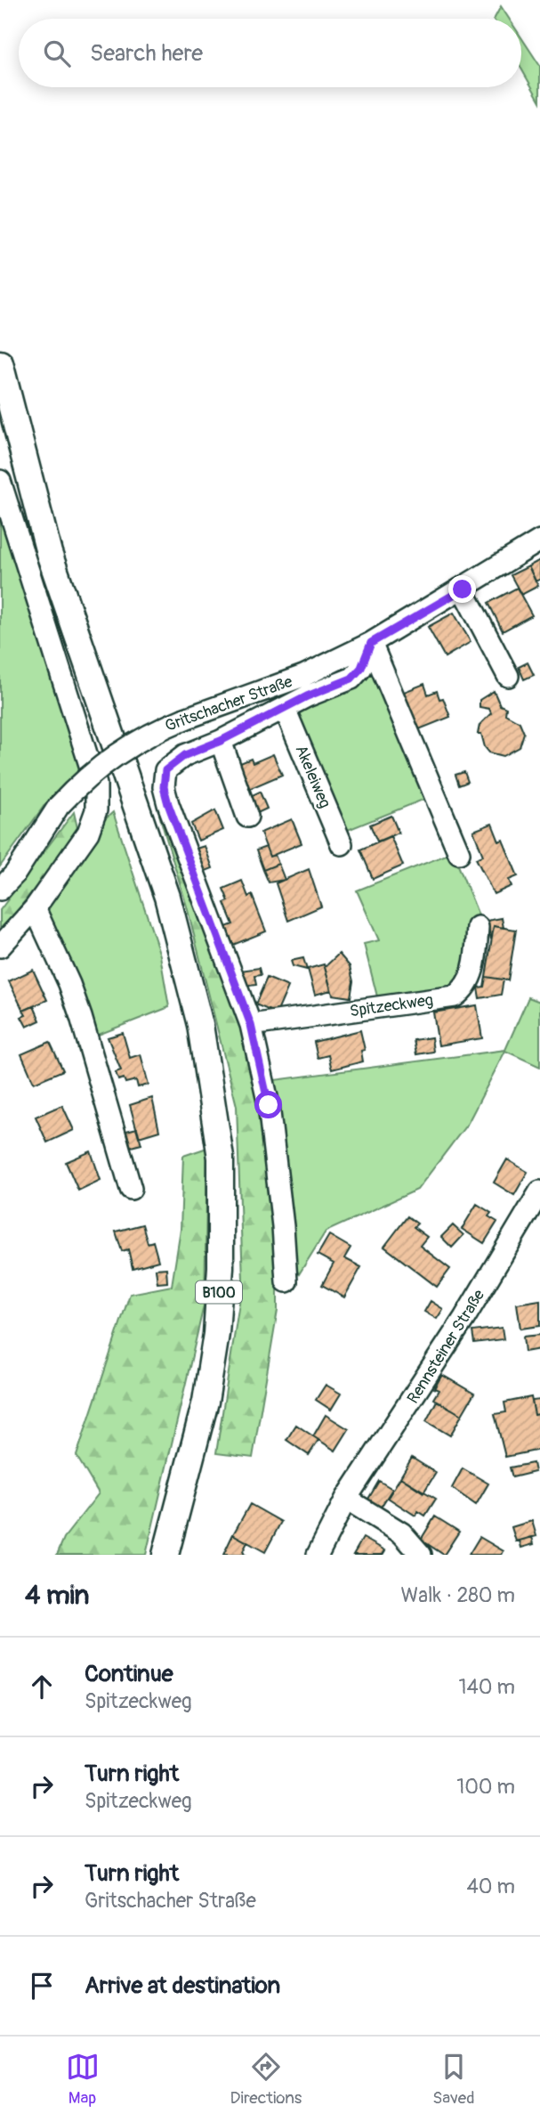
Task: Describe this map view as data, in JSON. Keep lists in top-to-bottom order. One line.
{"streets":{"main road":["B100"],"street":["Gritschacher Straße","Akeleiweg","Spitzeckweg","Rennsteiner Straße"]},"page":{"search":"Search here","heading":["4 min","Walk · 280 m"],"list":[["Continue","Spitzeckweg","140 m"],["Turn right","Spitzeckweg","100 m"],["Turn right","Gritschacher Straße","40 m"],"Arrive at destination"],"nav":["Map","Directions","Saved"]}}
